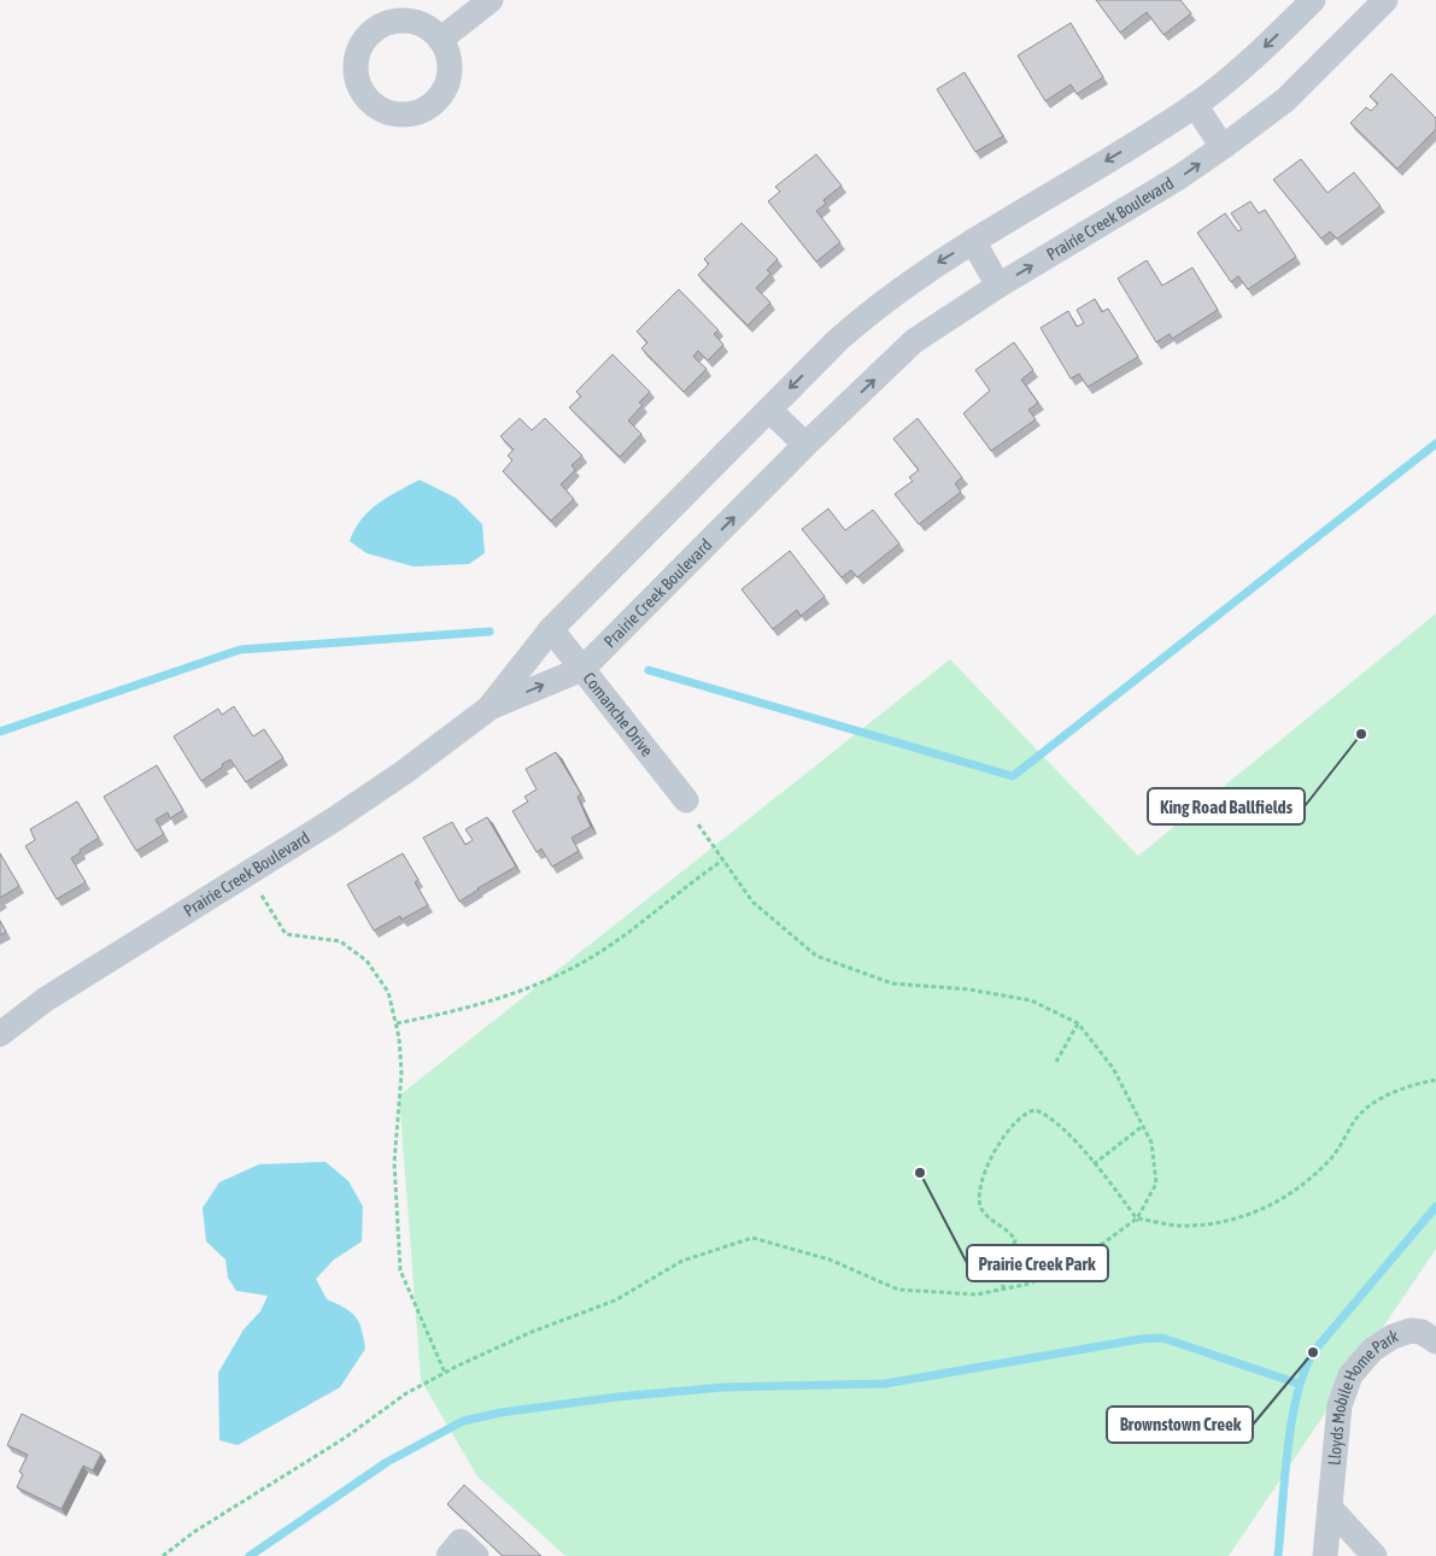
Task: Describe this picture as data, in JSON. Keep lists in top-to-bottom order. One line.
{"streets":{"street":["Prairie Creek Boulevard","Comanche Drive","Lloyds Mobile Home Park"]},"crossings":[["Prairie Creek Boulevard","Comanche Drive"]],"places":["King Road Ballfields","Prairie Creek Park","Brownstown Creek"]}
